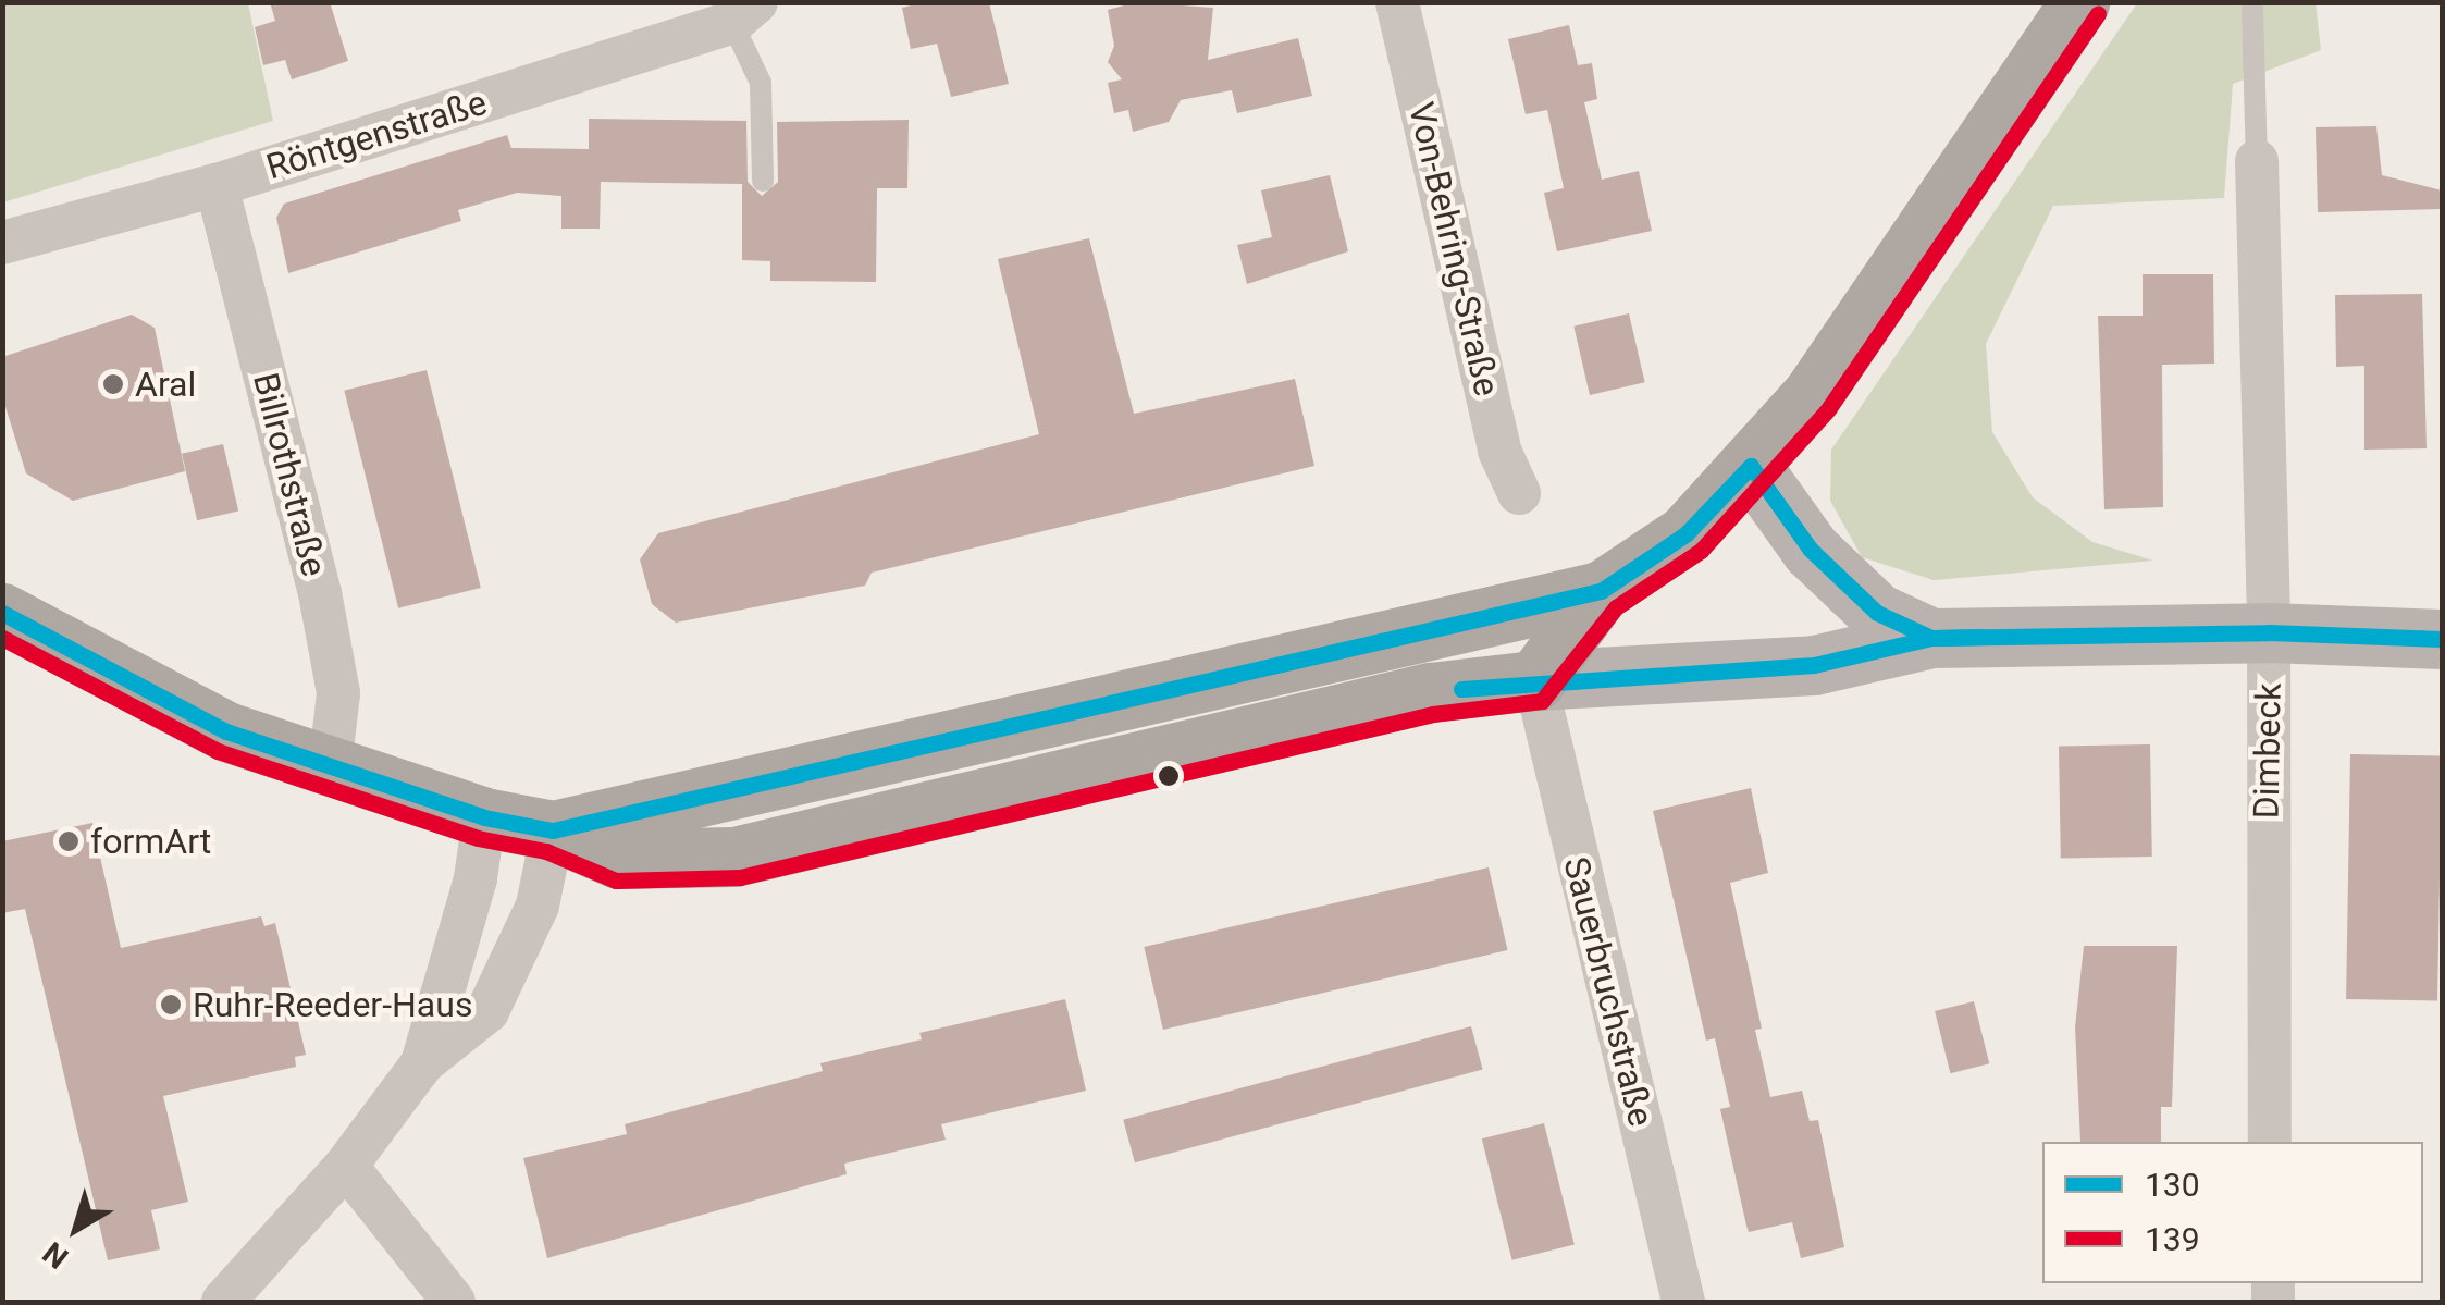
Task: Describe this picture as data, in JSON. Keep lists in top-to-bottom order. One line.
{"streets":{"street":["Röntgenstraße","Von-Behring-Straße","Billrothstraße","Dimbeck","Sauerbruchstraße"]},"crossings":[["Röntgenstraße","Billrothstraße"]],"places":["Aral","formArt","Ruhr-Reeder-Haus"],"lines":["transit line 139","transit line 130"],"legend":["130","139"],"north":"bottom left"}
